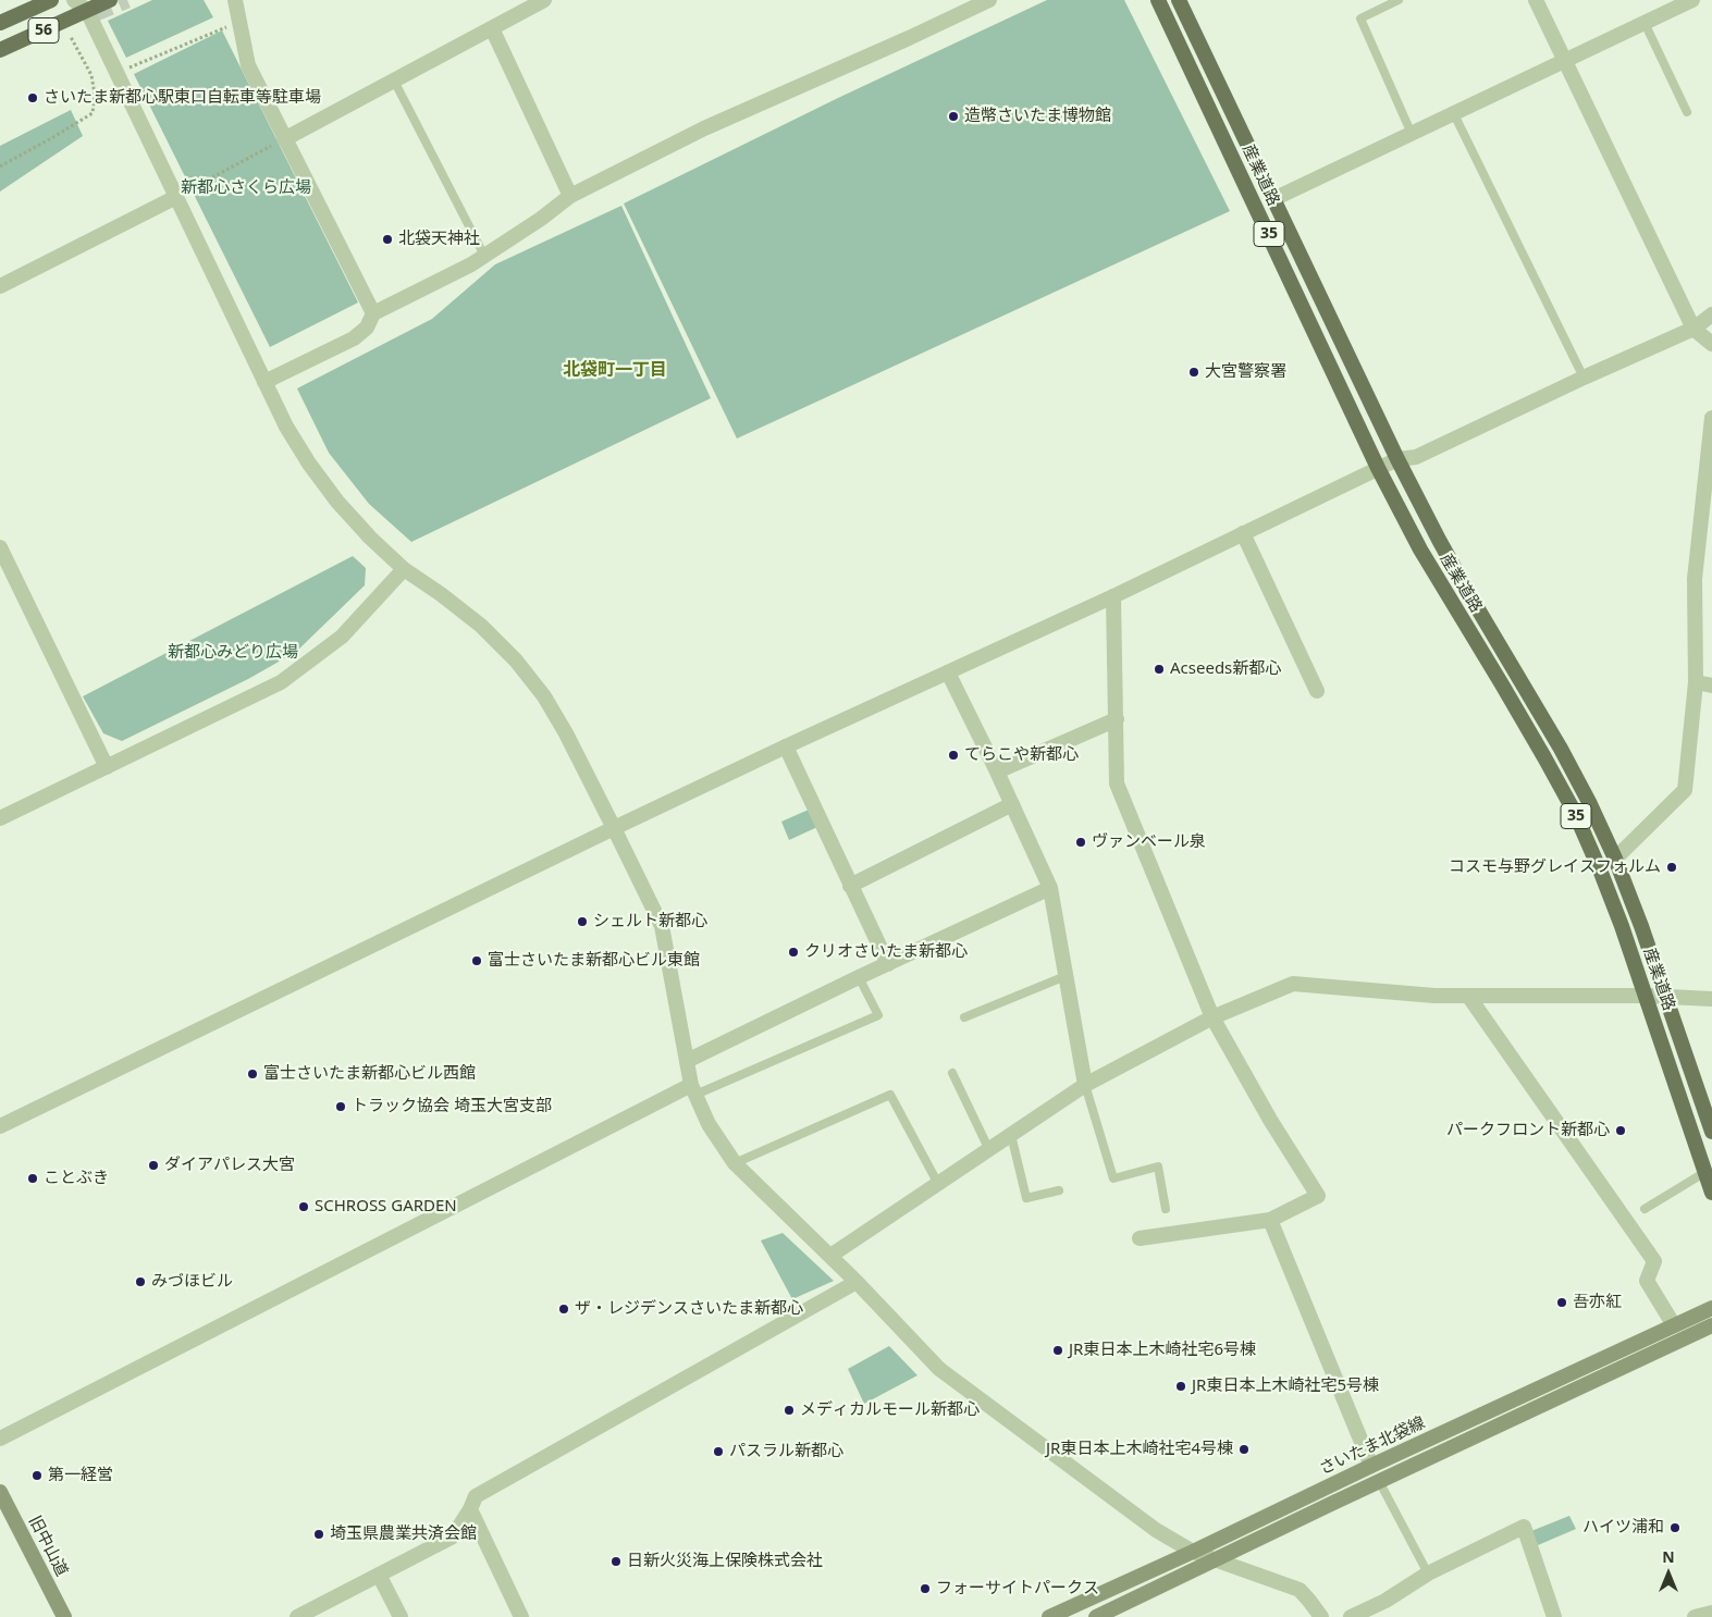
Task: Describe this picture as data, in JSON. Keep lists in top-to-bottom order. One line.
{"streets":{"main road":["56","産業道路","35","さいたま北袋線","旧中山道"]},"districts":["北袋町一丁目"],"parks":["新都心さくら広場","新都心みどり広場"],"places":["さいたま新都心駅東口自転車等駐車場","造幣さいたま博物館","北袋天神社","大宮警察署","Acseeds新都心","てらこや新都心","ヴァンベール泉","コスモ与野グレイスフォルム","シェルト新都心","クリオさいたま新都心","富士さいたま新都心ビル東館","富士さいたま新都心ビル西館","トラック協会 埼玉大宮支部","パークフロント新都心","ダイアパレス大宮","ことぶき","SCHROSS GARDEN","みづほビル","吾亦紅","ザ・レジデンスさいたま新都心","JR東日本上木崎社宅6号棟","JR東日本上木崎社宅5号棟","メディカルモール新都心","JR東日本上木崎社宅4号棟","パスラル新都心","第一経営","ハイツ浦和","埼玉県農業共済会館","日新火災海上保険株式会社","フォーサイトパークス"],"north":"top"}
